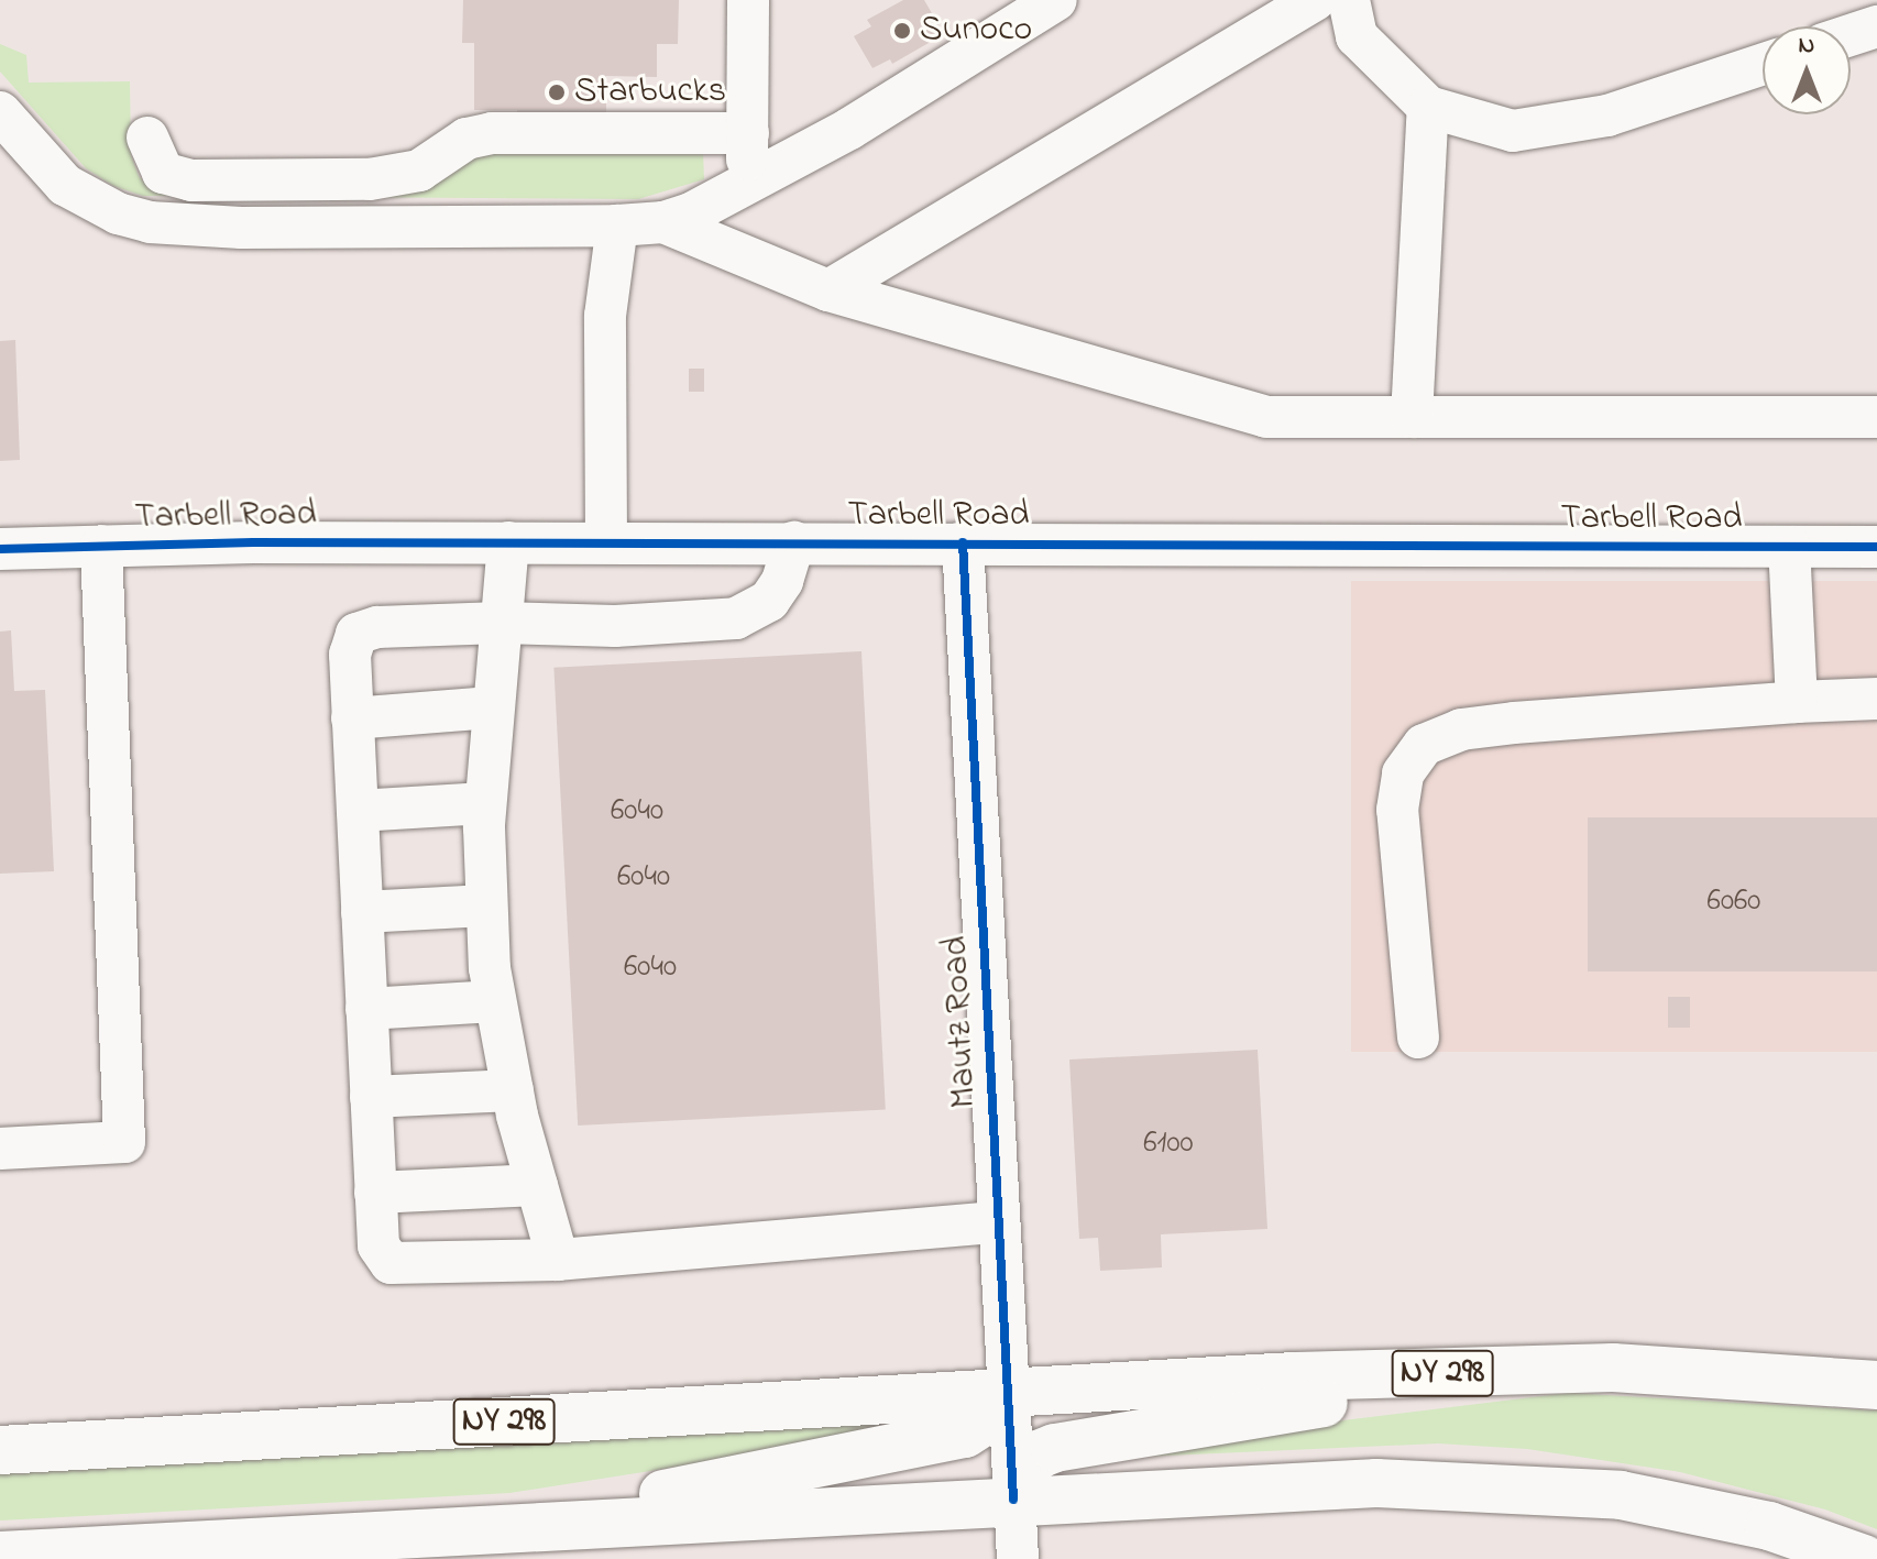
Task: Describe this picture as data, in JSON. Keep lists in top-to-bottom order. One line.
{"streets":{"main road":["NY 298"],"street":["Tarbell Road","Mautz Road"]},"crossings":[["Tarbell Road","Mautz Road"],["Mautz Road","NY 298"]],"places":["Sunoco","Starbucks"],"house_numbers":["6040","6040","6060","6040","6100"],"north":"top"}
